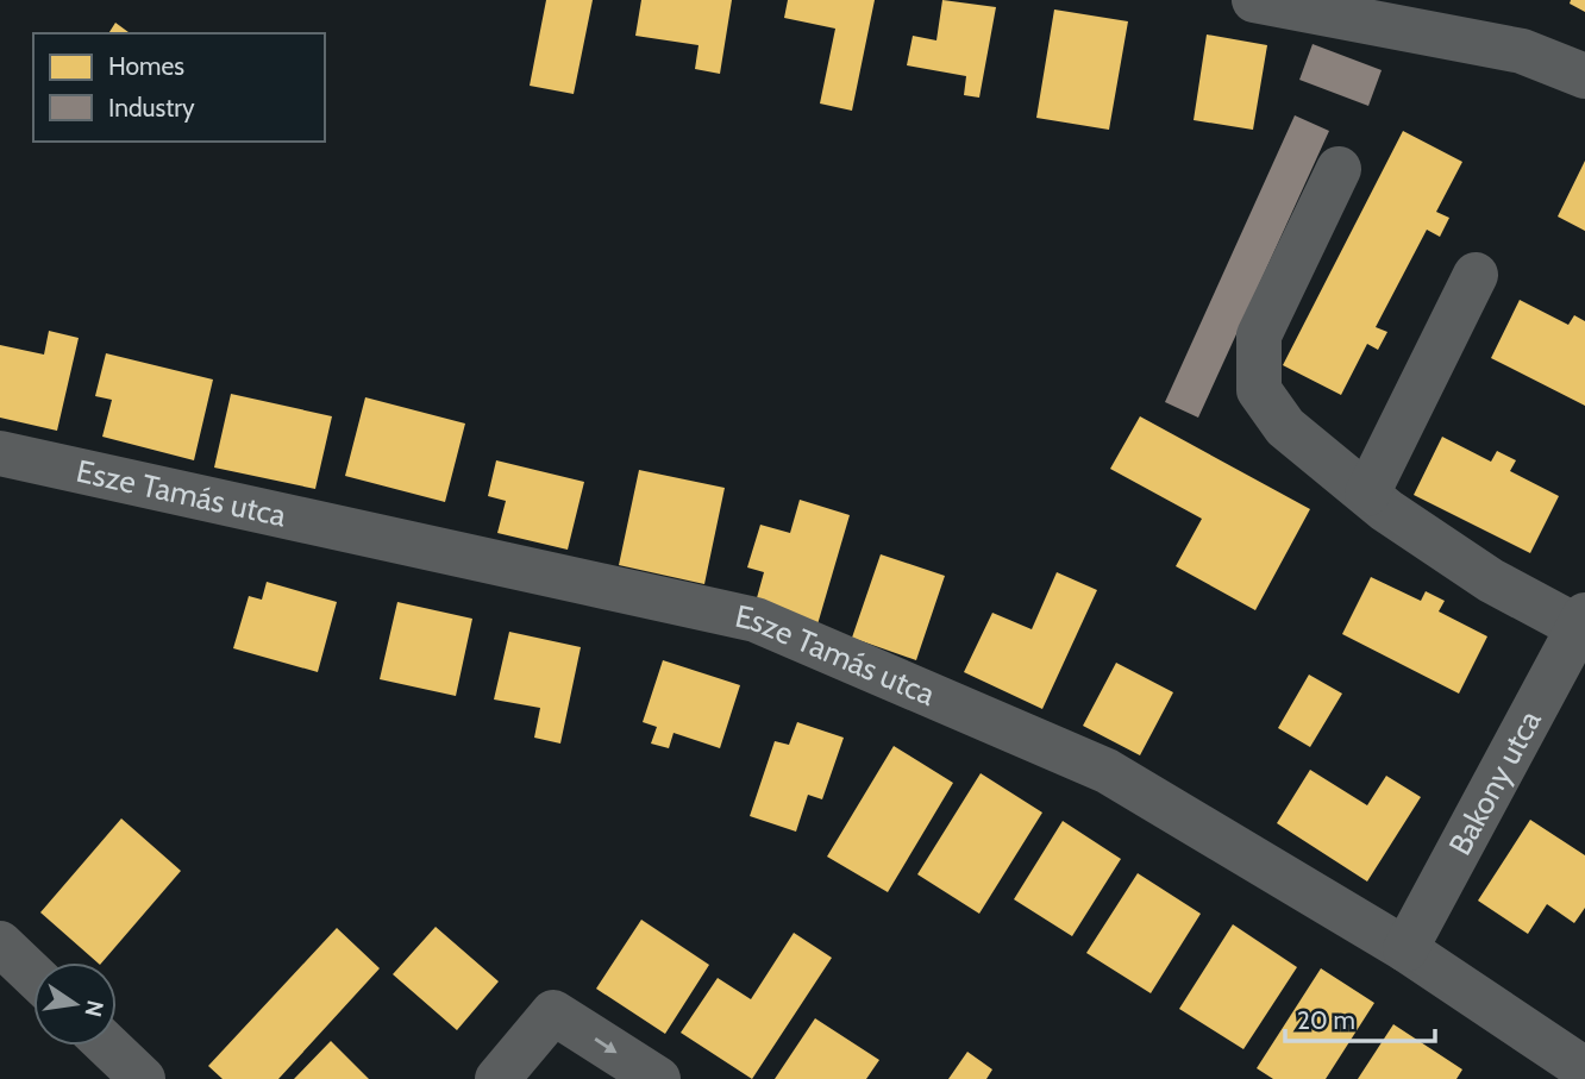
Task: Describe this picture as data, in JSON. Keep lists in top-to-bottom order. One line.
{"streets":{"street":["Esze Tamás utca","Bakony utca"]},"crossings":[["Esze Tamás utca","Bakony utca"]],"legend":["Homes","Industry"],"scale_bar":"20 m","north":"right"}
